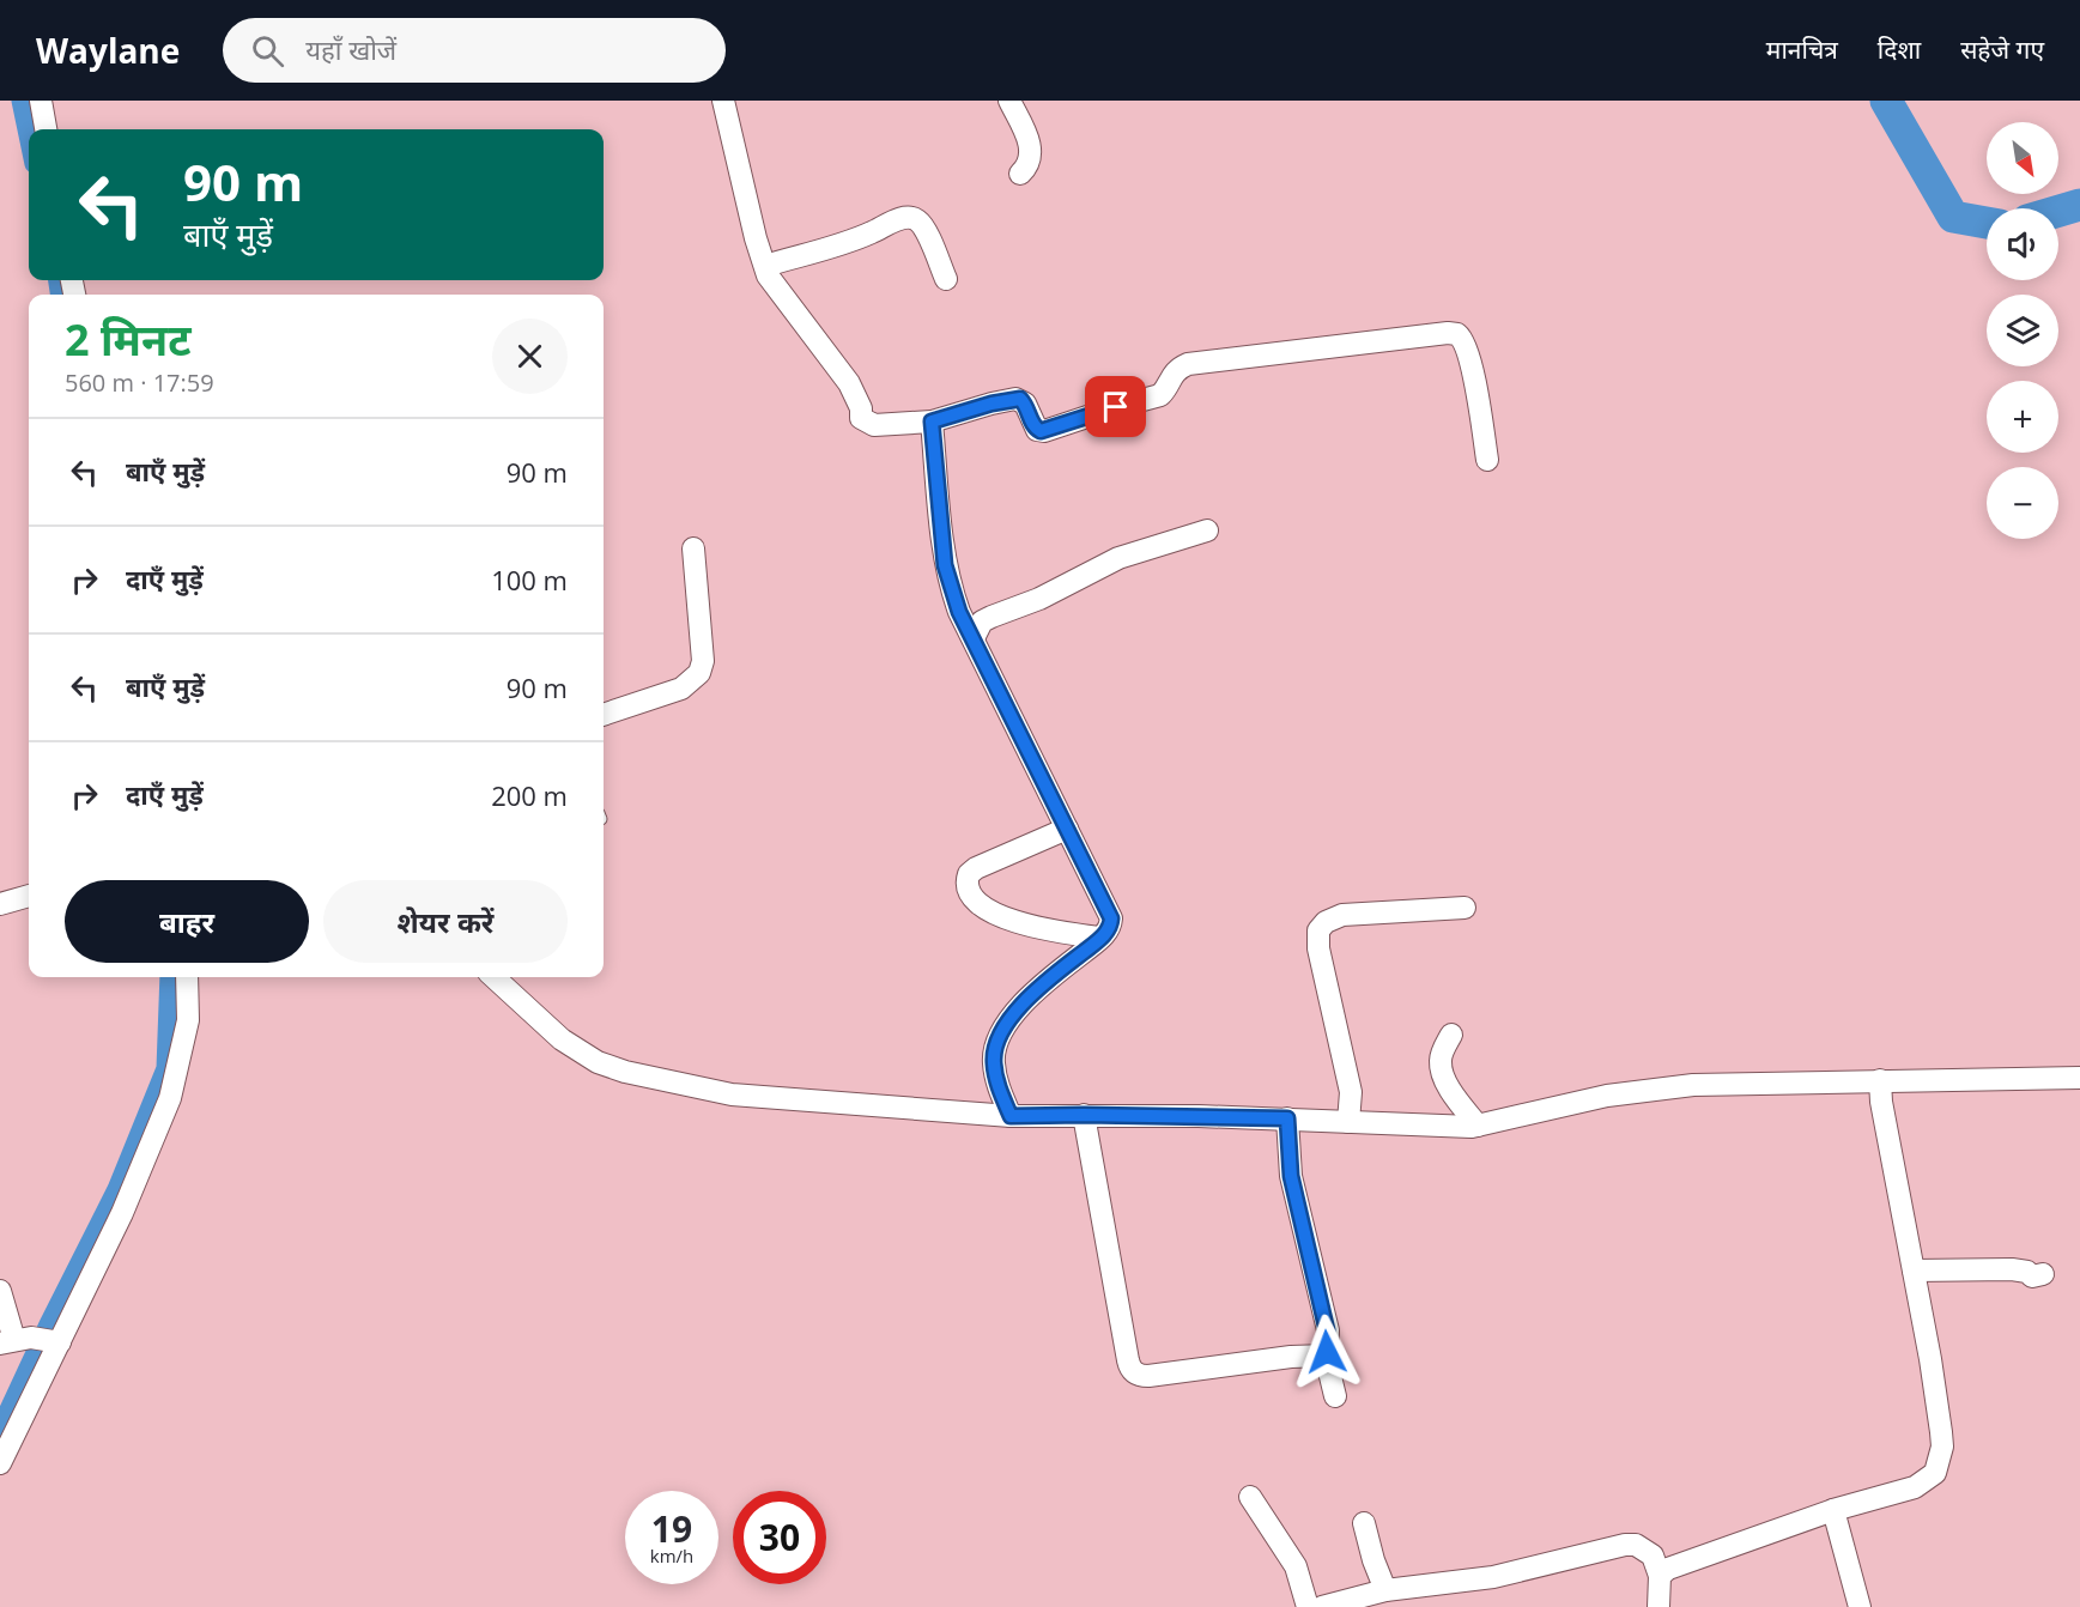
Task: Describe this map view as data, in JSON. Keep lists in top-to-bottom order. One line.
{"north":"bottom right","page":{"header":"Waylane","search":"यहाँ खोजें","nav":["मानचित्र","दिशा","सहेजे गए"],"map_buttons":["+","−"],"turn":["90 m","बाएँ मुड़ें"],"heading":["2 मिनट","560 m · 17:59"],"list":[{"name":"बाएँ मुड़ें","value":"90 m"},{"name":"दाएँ मुड़ें","value":"100 m"},{"name":"बाएँ मुड़ें","value":"90 m"},{"name":"दाएँ मुड़ें","value":"200 m"}],"buttons":["बाहर","शेयर करें"],"speed":"19 km/h","limit":"30"}}
